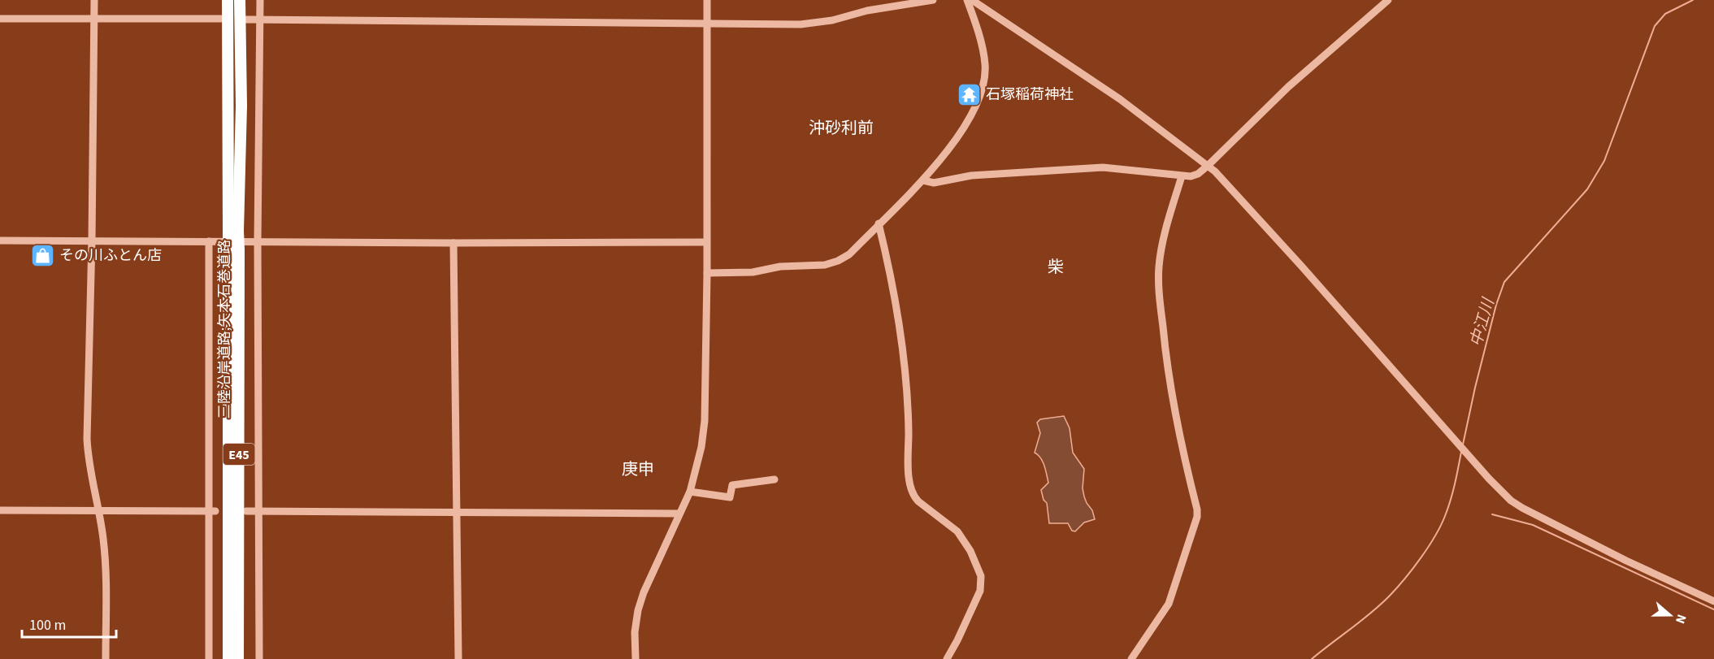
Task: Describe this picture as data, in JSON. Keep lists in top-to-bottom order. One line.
{"streets":{"highway":["三陸沿岸道路;矢本石巻道路","E45"]},"districts":["沖砂利前","柴","庚申"],"water":["中江川"],"places":{"temple":["石塚稲荷神社"],"shop":["その川ふとん店"]},"scale_bar":"100 m","north":"right"}
